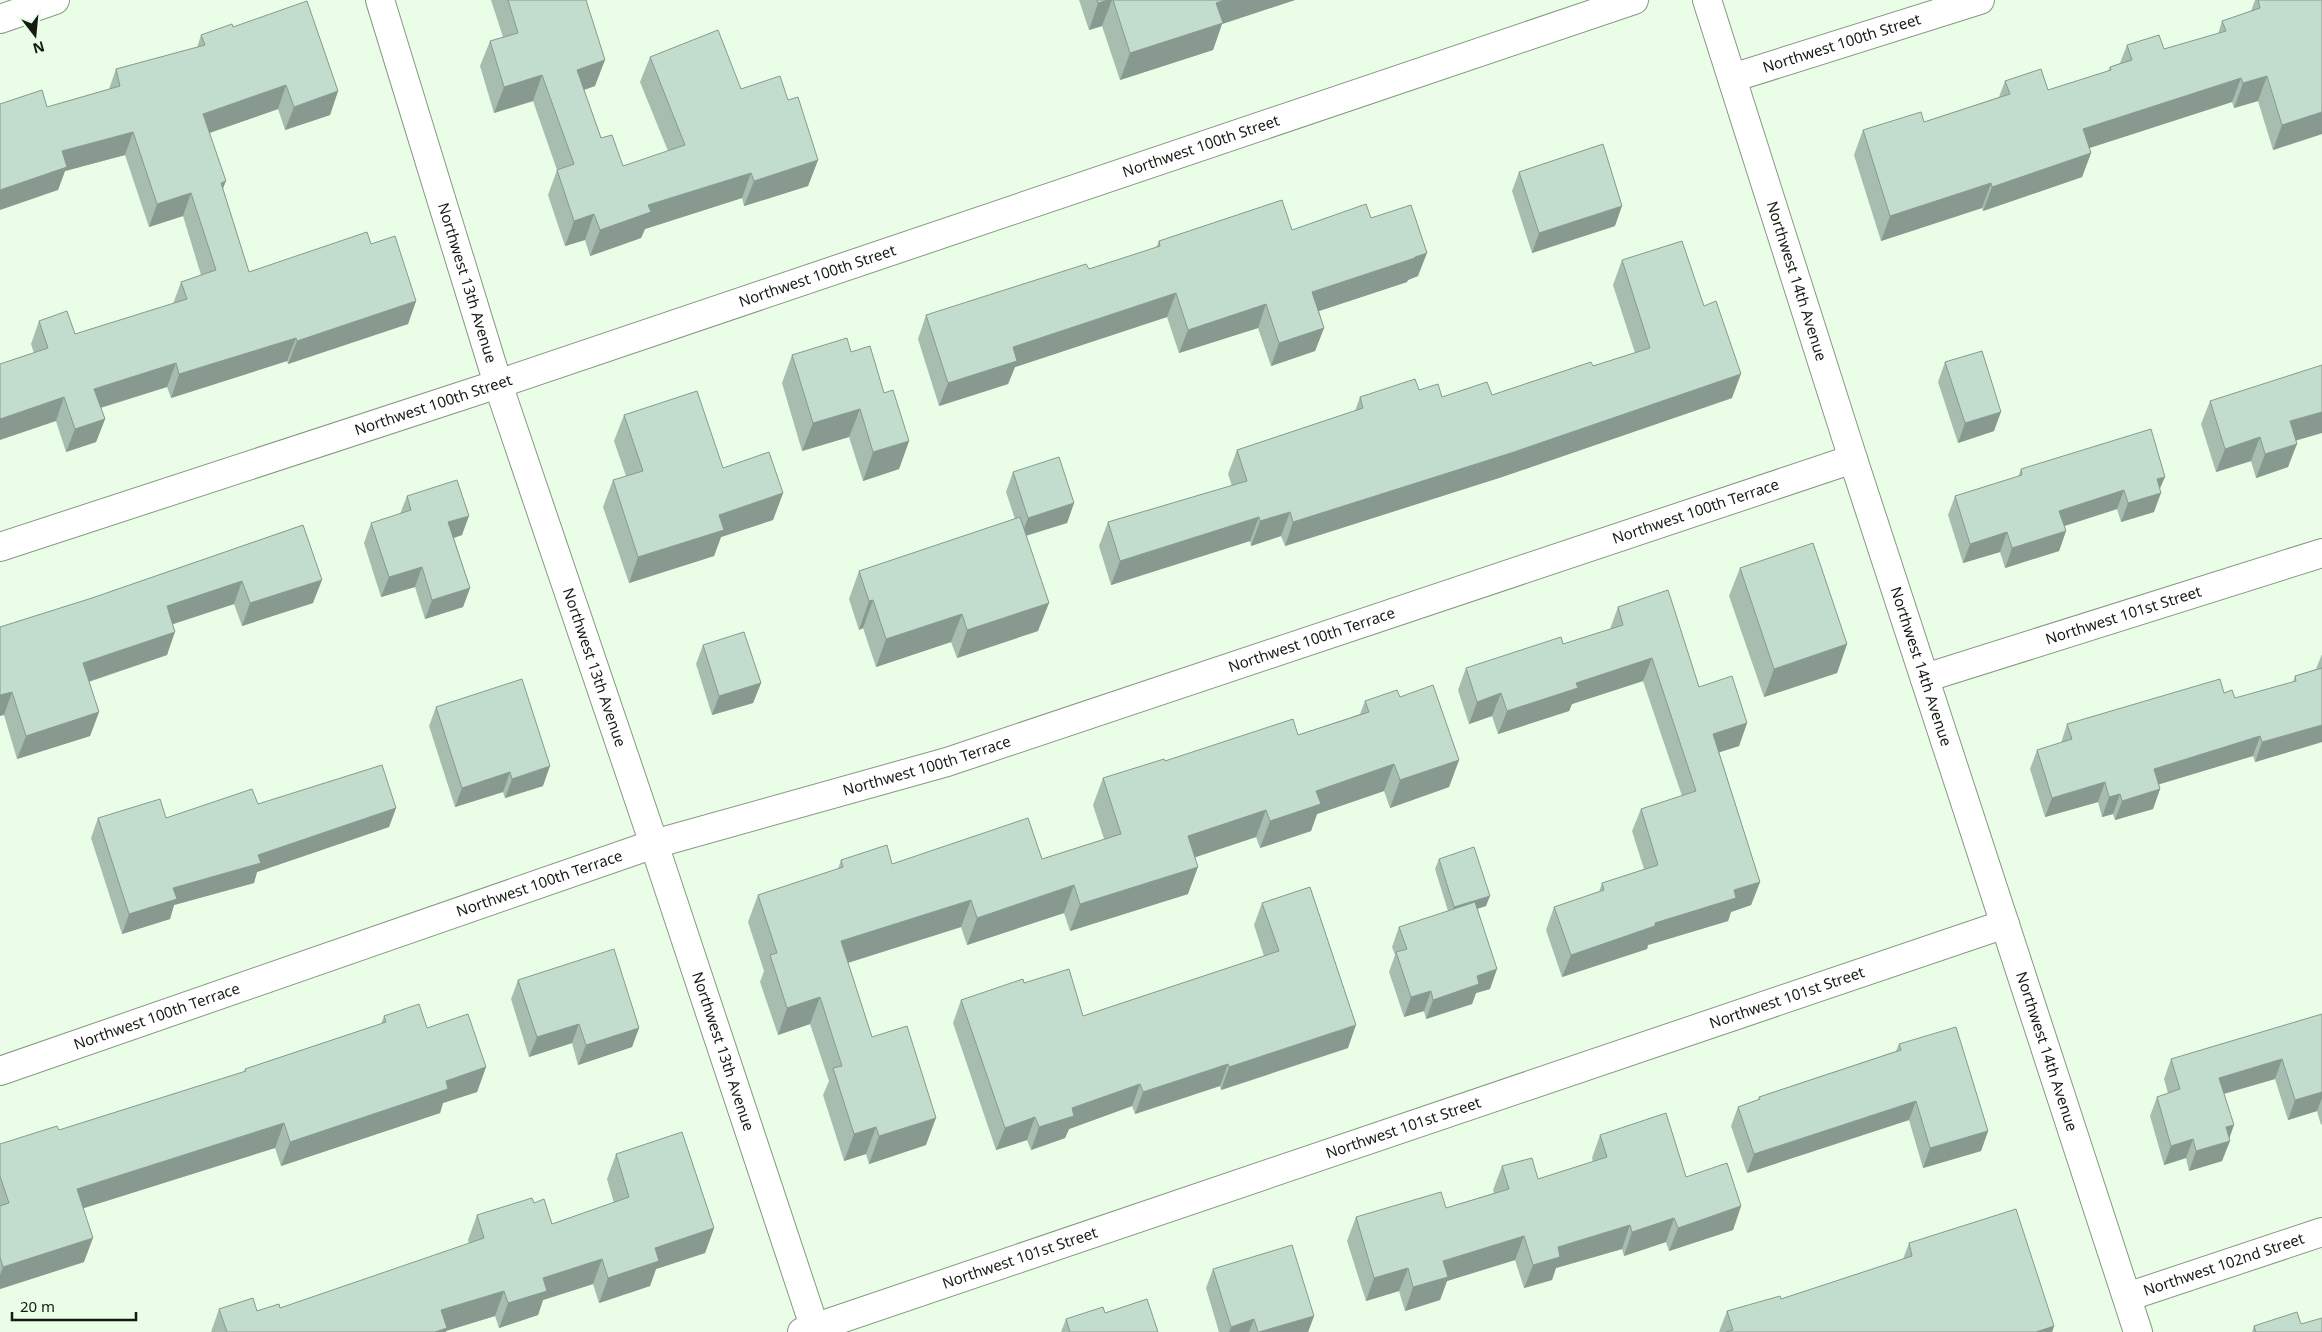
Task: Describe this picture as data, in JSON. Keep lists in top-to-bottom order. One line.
{"streets":{"street":["Northwest 100th Street","Northwest 14th Avenue","Northwest 13th Avenue","Northwest 100th Terrace","Northwest 101st Street","Northwest 102nd Street"]},"crossings":[["Northwest 100th Street","Northwest 14th Avenue"],["Northwest 100th Street","Northwest 13th Avenue"],["Northwest 14th Avenue","Northwest 100th Terrace"],["Northwest 14th Avenue","Northwest 101st Street"],["Northwest 14th Avenue","Northwest 102nd Street"],["Northwest 13th Avenue","Northwest 100th Terrace"],["Northwest 13th Avenue","Northwest 101st Street"]],"scale_bar":"20 m","north":"bottom"}
